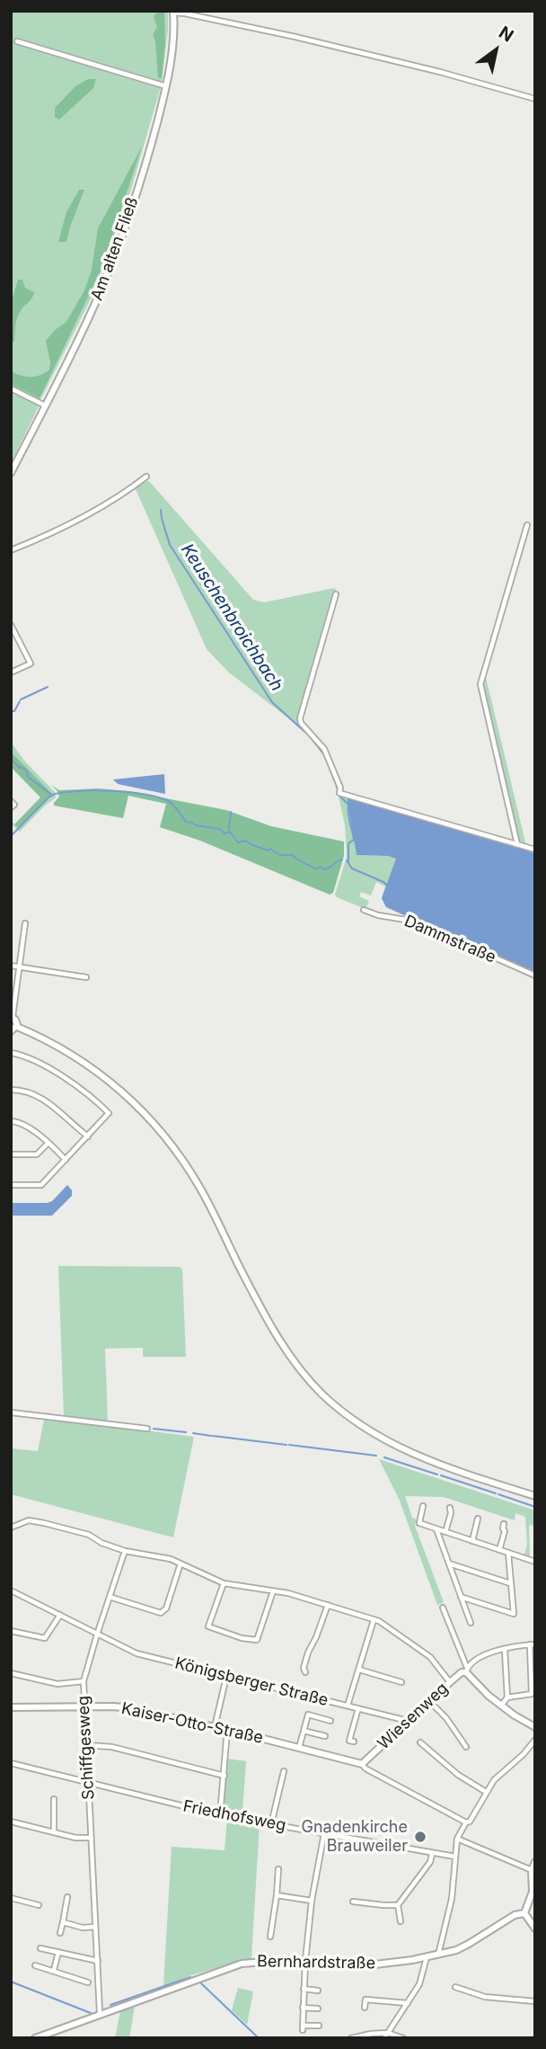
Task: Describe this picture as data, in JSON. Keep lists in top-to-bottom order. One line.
{"streets":{"main road":["Am alten Fließ","Wiesenweg","Kaiser-Otto-Straße","Bernhardstraße"],"street":["Dammstraße","Königsberger Straße","Schiffgesweg","Friedhofsweg"]},"crossings":[["Königsberger Straße","Wiesenweg"],["Königsberger Straße","Schiffgesweg"],["Wiesenweg","Kaiser-Otto-Straße"],["Kaiser-Otto-Straße","Schiffgesweg"],["Schiffgesweg","Friedhofsweg"],["Schiffgesweg","Bernhardstraße"]],"water":["Keuschenbroichbach"],"places":["Gnadenkirche Brauweiler"],"north":"top right"}
